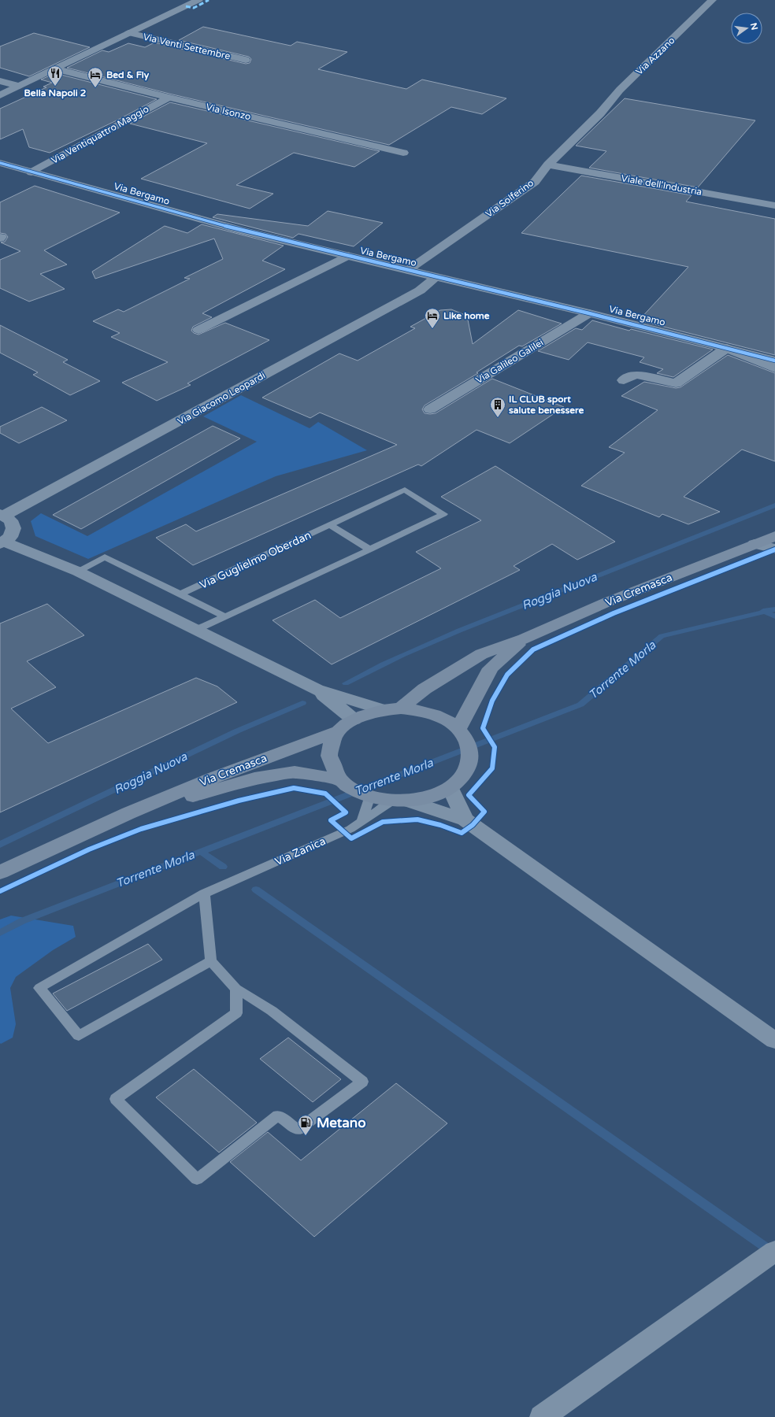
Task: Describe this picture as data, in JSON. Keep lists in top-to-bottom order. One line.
{"streets":{"main road":["Via Cremasca"],"street":["Via Venti Settembre","Via Azzano","Via Isonzo","Via Ventiquattro Maggio","Viale dell'Industria","Via Bergamo","Via Solferino","Via Galileo Galilei","Via Giacomo Leopardi"],"lane":["Via Guglielmo Oberdan","Via Zanica"]},"crossings":[["Via Azzano","Via Solferino"],["Via Isonzo","Via Ventiquattro Maggio"],["Via Ventiquattro Maggio","Via Bergamo"],["Viale dell'Industria","Via Solferino"],["Via Bergamo","Via Solferino"],["Via Bergamo","Via Galileo Galilei"],["Via Bergamo","Via Giacomo Leopardi"],["Via Cremasca","Via Zanica"]],"water":["Roggia Nuova","Torrente Morla"],"places":{"restaurant":["Bella Napoli 2"],"hotel":["Bed & Fly","Like home"],"building":["IL CLUB sport salute benessere"],"fuel station":["Metano"]},"north":"right"}
